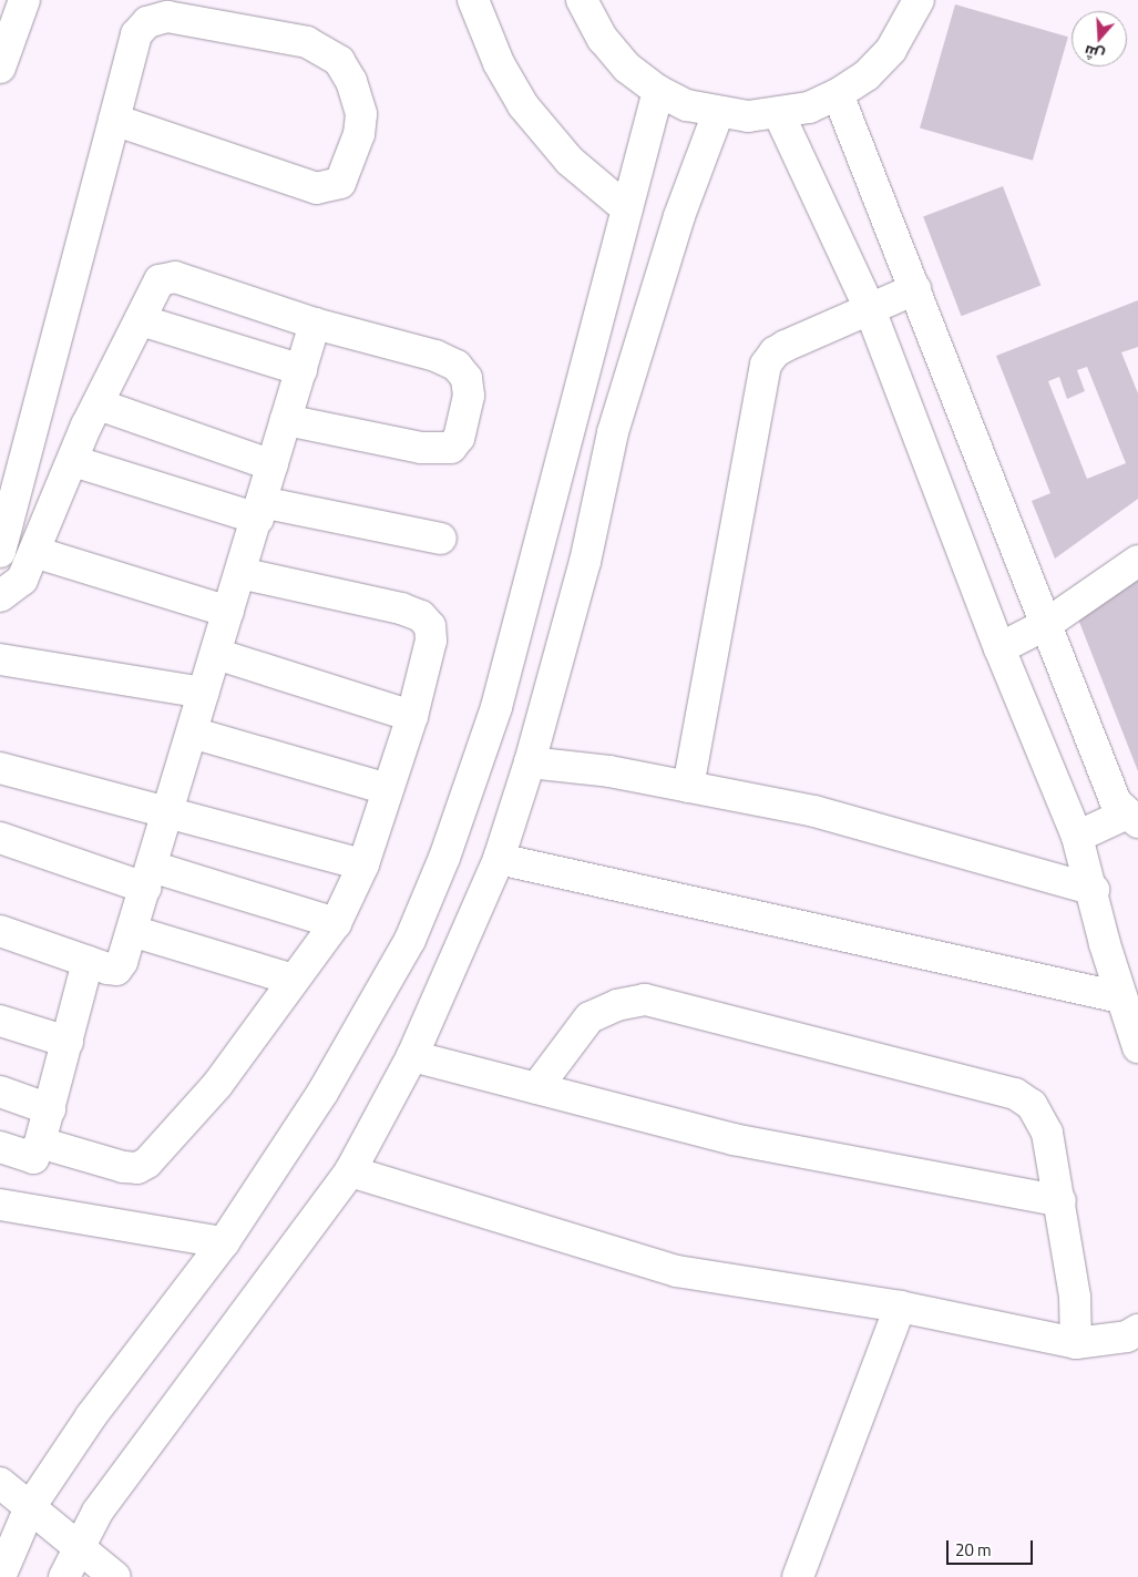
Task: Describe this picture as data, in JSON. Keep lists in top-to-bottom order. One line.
{"scale_bar":"20 m","north":"bottom"}
